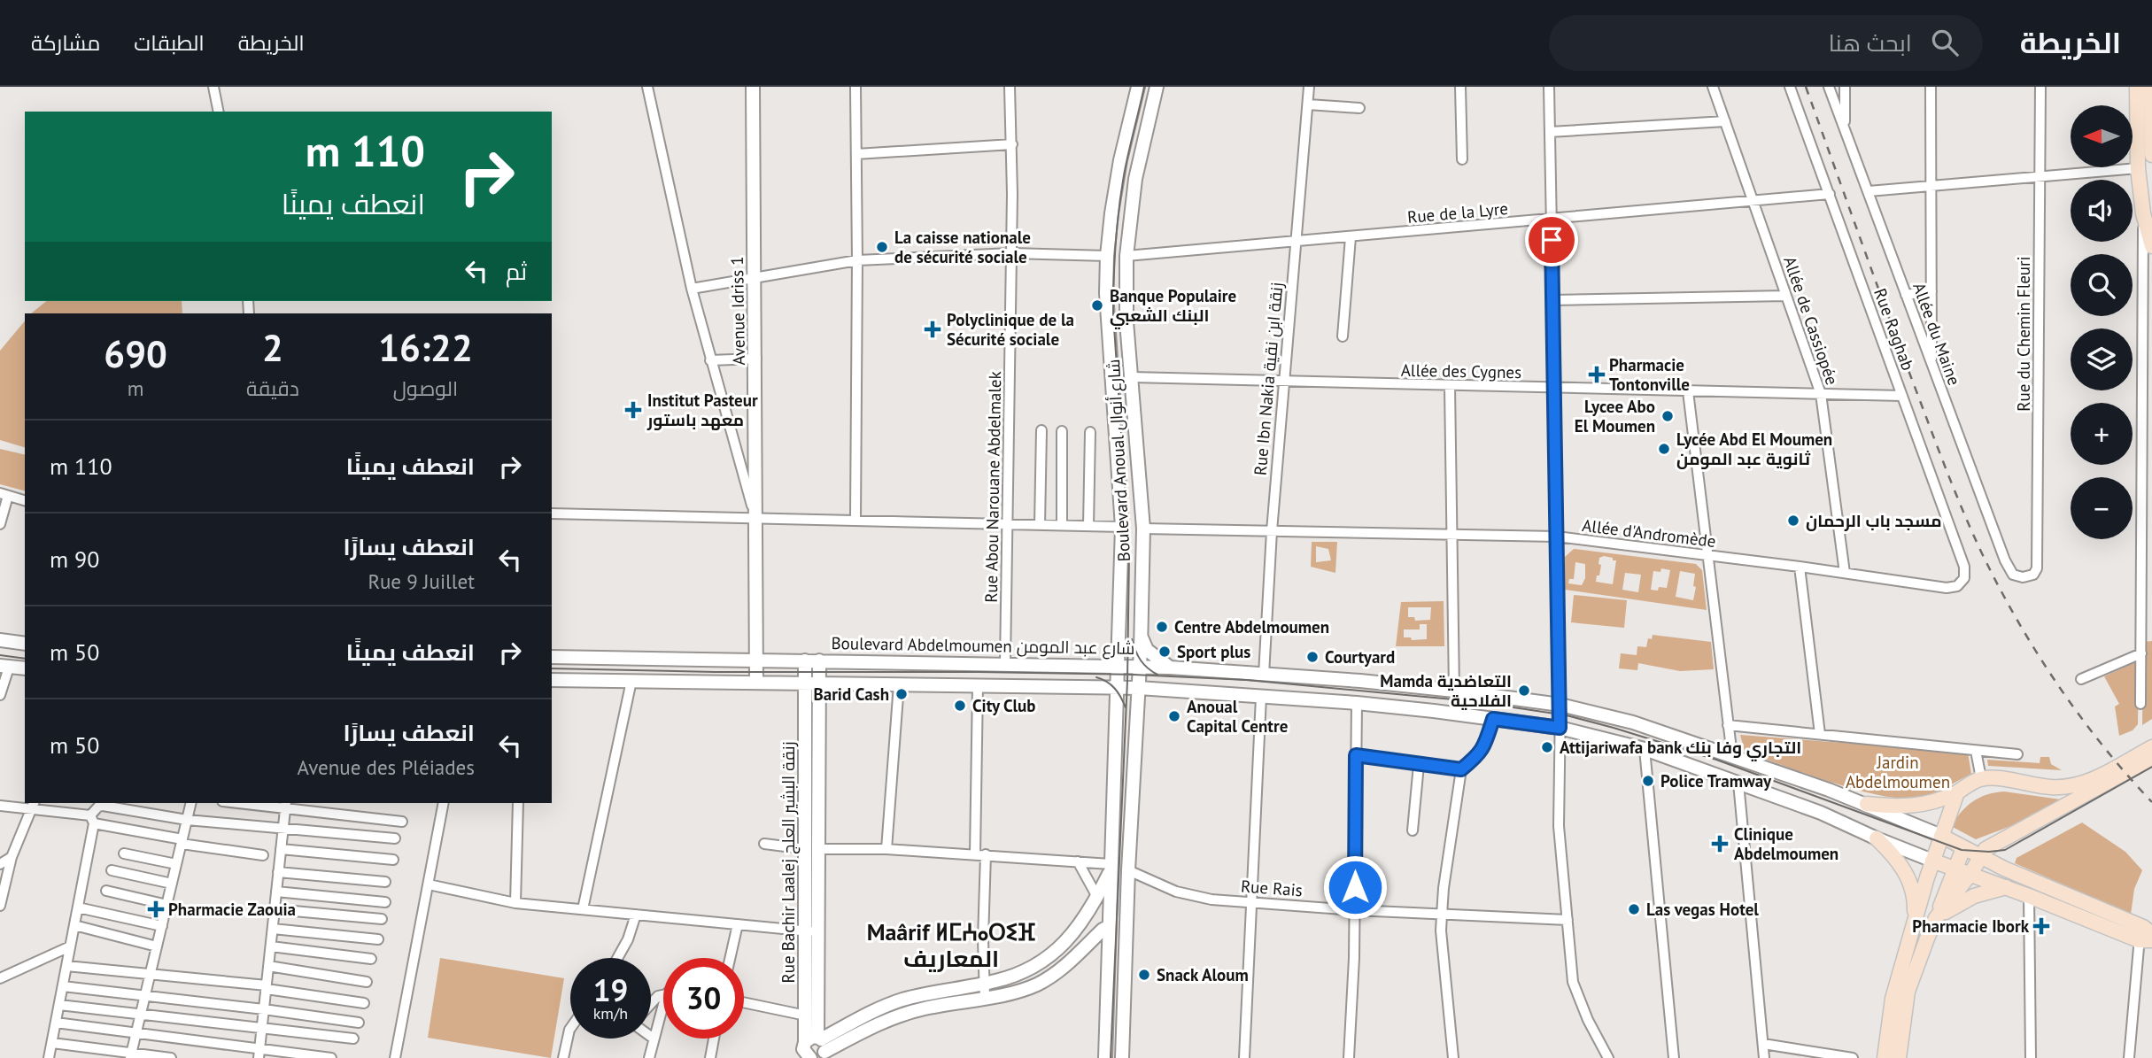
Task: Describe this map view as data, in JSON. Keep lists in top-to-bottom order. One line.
{"streets":{"main road":["Avenue Idriss 1","Boulevard Anoual شارع أنوال","Boulevard Abdelmoumen شارع عبد المومن","Rue Bachir Laalej زنقة البشير العلج"],"street":["Rue de la Lyre","Allée de Cassiopée","Rue Raghab","Allée du Maine","Rue du Chemin Fleuri","Allée des Cygnes","Rue Ibn Nakia زنقة ابن نقية","Rue Abou Narouane Abdelmalek","Allée d'Andromède","Rue Rais"]},"crossings":[["Rue de la Lyre","Allée de Cassiopée"],["Rue de la Lyre","Rue Raghab"],["Rue de la Lyre","Rue Ibn Nakia زنقة ابن نقية"],["Rue de la Lyre","Boulevard Anoual شارع أنوال"],["Avenue Idriss 1","Boulevard Abdelmoumen شارع عبد المومن"],["Allée de Cassiopée","Allée des Cygnes"],["Allée de Cassiopée","Allée d'Andromède"],["Rue Raghab","Allée des Cygnes"],["Rue Raghab","Allée d'Andromède"],["Allée du Maine","Rue du Chemin Fleuri"],["Allée des Cygnes","Rue Ibn Nakia زنقة ابن نقية"],["Allée des Cygnes","Boulevard Anoual شارع أنوال"],["Rue Ibn Nakia زنقة ابن نقية","Allée d'Andromède"],["Rue Ibn Nakia زنقة ابن نقية","Boulevard Abdelmoumen شارع عبد المومن"],["Boulevard Anoual شارع أنوال","Allée d'Andromède"],["Boulevard Anoual شارع أنوال","Boulevard Abdelmoumen شارع عبد المومن"],["Boulevard Anoual شارع أنوال","Rue Rais"],["Rue Abou Narouane Abdelmalek","Boulevard Abdelmoumen شارع عبد المومن"],["Boulevard Abdelmoumen شارع عبد المومن","Rue Bachir Laalej زنقة البشير العلج"]],"districts":["Maârif ⵍⵎⵄⴰⵔⵉⴼ المعاريف"],"parks":["Jardin Abdelmoumen"],"places":{"other":["La caisse nationale de sécurité sociale","Banque Populaire البنك الشعبي","Lycee Abo El Moumen","Lycée Abd El Moumen ثانوية عبد المومن","مسجد باب الرحمان","Centre Abdelmoumen","Sport plus","Courtyard","Mamda التعاضدية الفلاحية","Barid Cash","City Club","Anoual Capital Centre","Attijariwafa bank التجاري وفا بنك","Police Tramway","Las vegas Hotel","Snack Aloum"],"health":["Polyclinique de la Sécurité sociale","Pharmacie Tontonville","Institut Pasteur معهد باستور","Clinique Abdelmoumen","Pharmacie Zaouia","Pharmacie Ibork"]},"north":"left","page":{"header":"الخريطة","search":"ابحث هنا","nav":["الخريطة","الطبقات","مشاركة"],"map_buttons":["+","−"],"turn":["110 m","انعطف يمينًا"],"then":"ثم","eta":["16:22","الوصول","2","دقيقة","690","m"],"list":[{"name":"انعطف يمينًا","value":"110 m"},{"name":"انعطف يسارًا","note":"Rue 9 Juillet","value":"90 m"},{"name":"انعطف يمينًا","value":"50 m"},{"name":"انعطف يسارًا","note":"Avenue des Pléiades","value":"50 m"}],"speed":"19 km/h","limit":"30"}}
